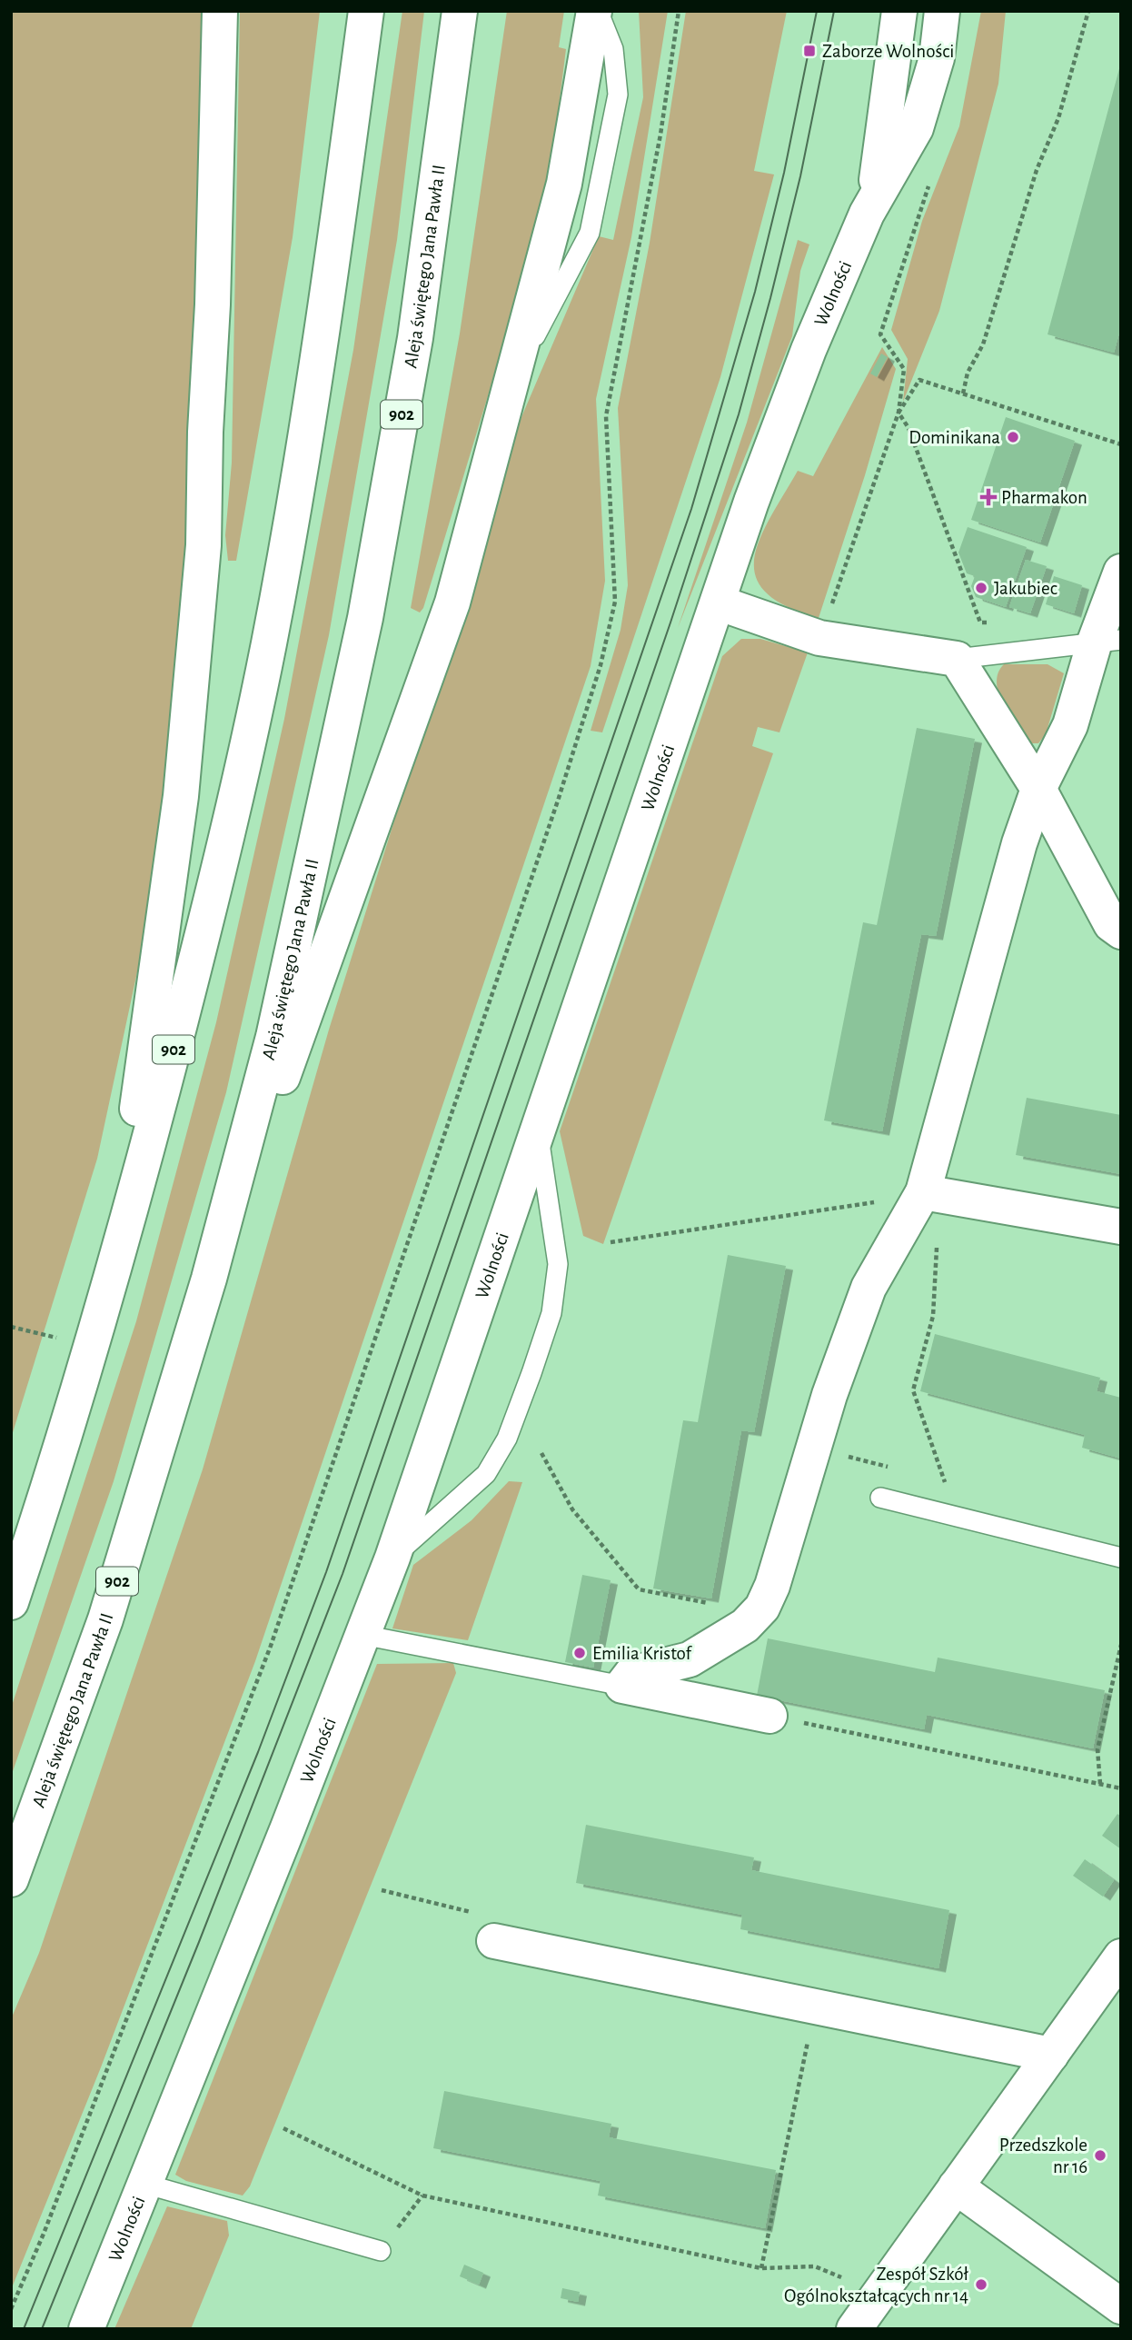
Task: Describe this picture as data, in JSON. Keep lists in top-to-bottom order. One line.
{"streets":{"main road":["Aleja świętego Jana Pawła II","Wolności","902"]},"places":{"transit":["Zaborze Wolności"],"other":["Dominikana","Jakubiec","Emilia Kristof","Przedszkole nr 16","Zespół Szkół Ogólnokształcących nr 14"],"health":["Pharmakon"]}}
